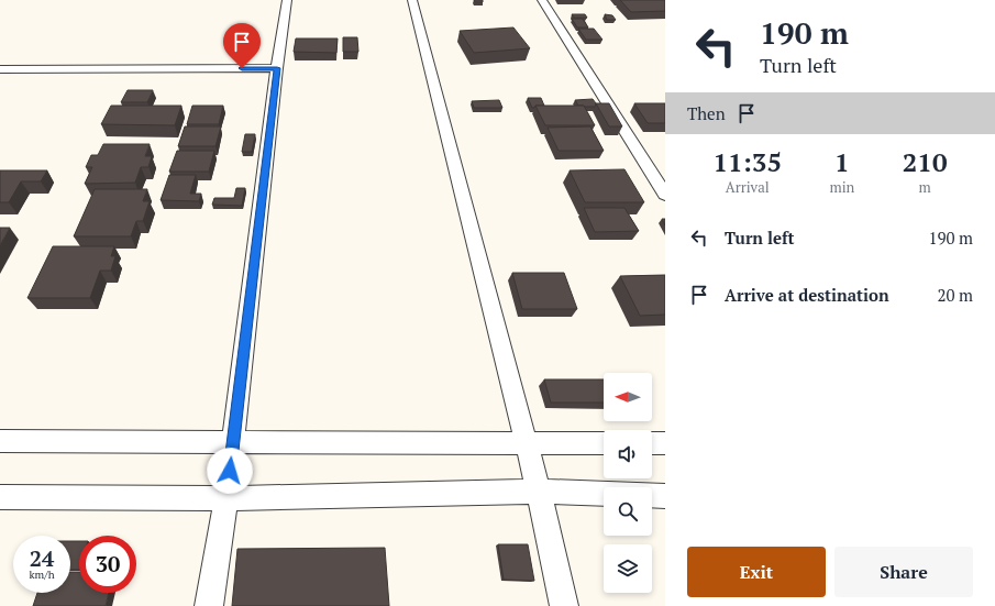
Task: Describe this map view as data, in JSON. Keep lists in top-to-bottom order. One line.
{"north":"left","page":{"turn":["190 m","Turn left"],"then":"Then","eta":["11:35","Arrival","1","min","210","m"],"list":[{"name":"Turn left","value":"190 m"},{"name":"Arrive at destination","value":"20 m"}],"speed":"24 km/h","limit":"30","buttons":["Exit","Share"]}}
